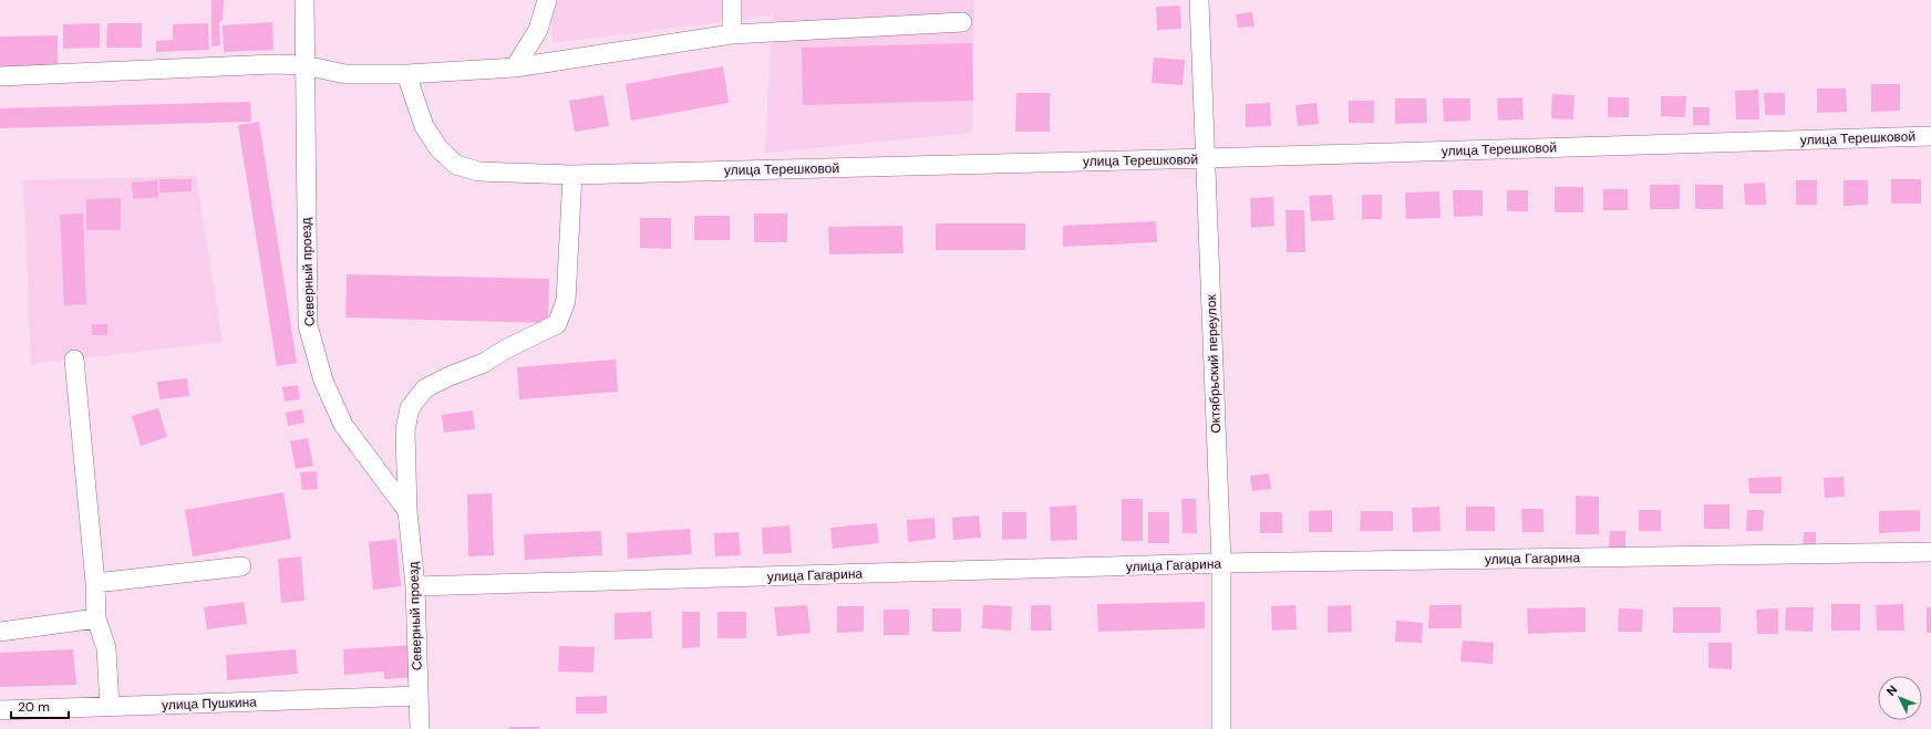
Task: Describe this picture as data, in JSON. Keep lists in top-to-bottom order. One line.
{"streets":{"street":["улица Терешковой","Северный проезд","Октябрьский переулок","улица Гагарина","улица Пушкина"]},"crossings":[["улица Терешковой","Октябрьский переулок"],["Северный проезд","улица Гагарина"],["Северный проезд","улица Пушкина"],["Октябрьский переулок","улица Гагарина"]],"scale_bar":"20 m","north":"top left"}
